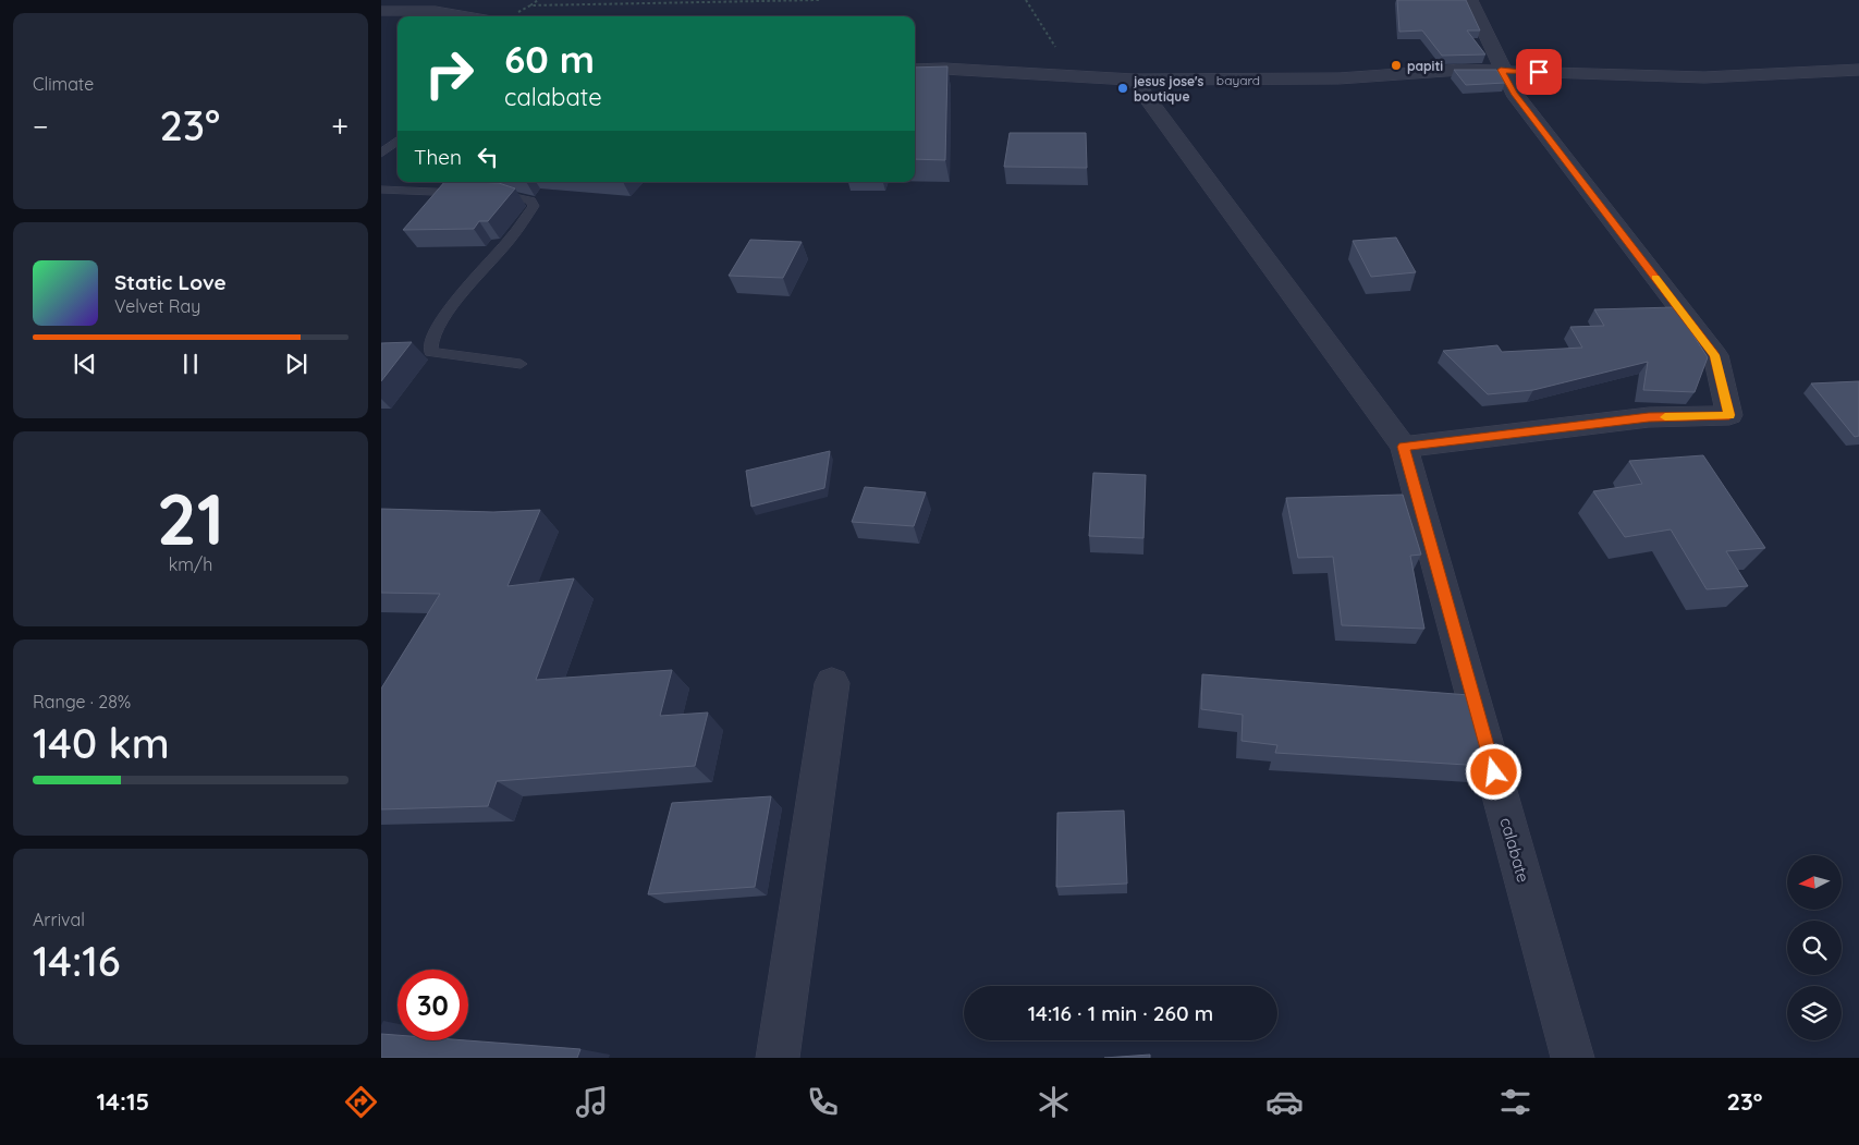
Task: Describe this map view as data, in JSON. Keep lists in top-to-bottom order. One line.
{"streets":{"street":["bayard","calabate"]},"places":["papiti","jesus jose's boutique"],"north":"left","page":{"tile":["Climate",["21","km/h"],["Range · 28%","140 km"],["Arrival","14:16"]],"turn":["60 m","calabate"],"heat":["−","23°","+"],"then":"Then","song":["Static Love","Velvet Ray"],"limit":"30","trip":"14:16 · 1 min · 260 m","tabs":["14:15","23°"]}}
